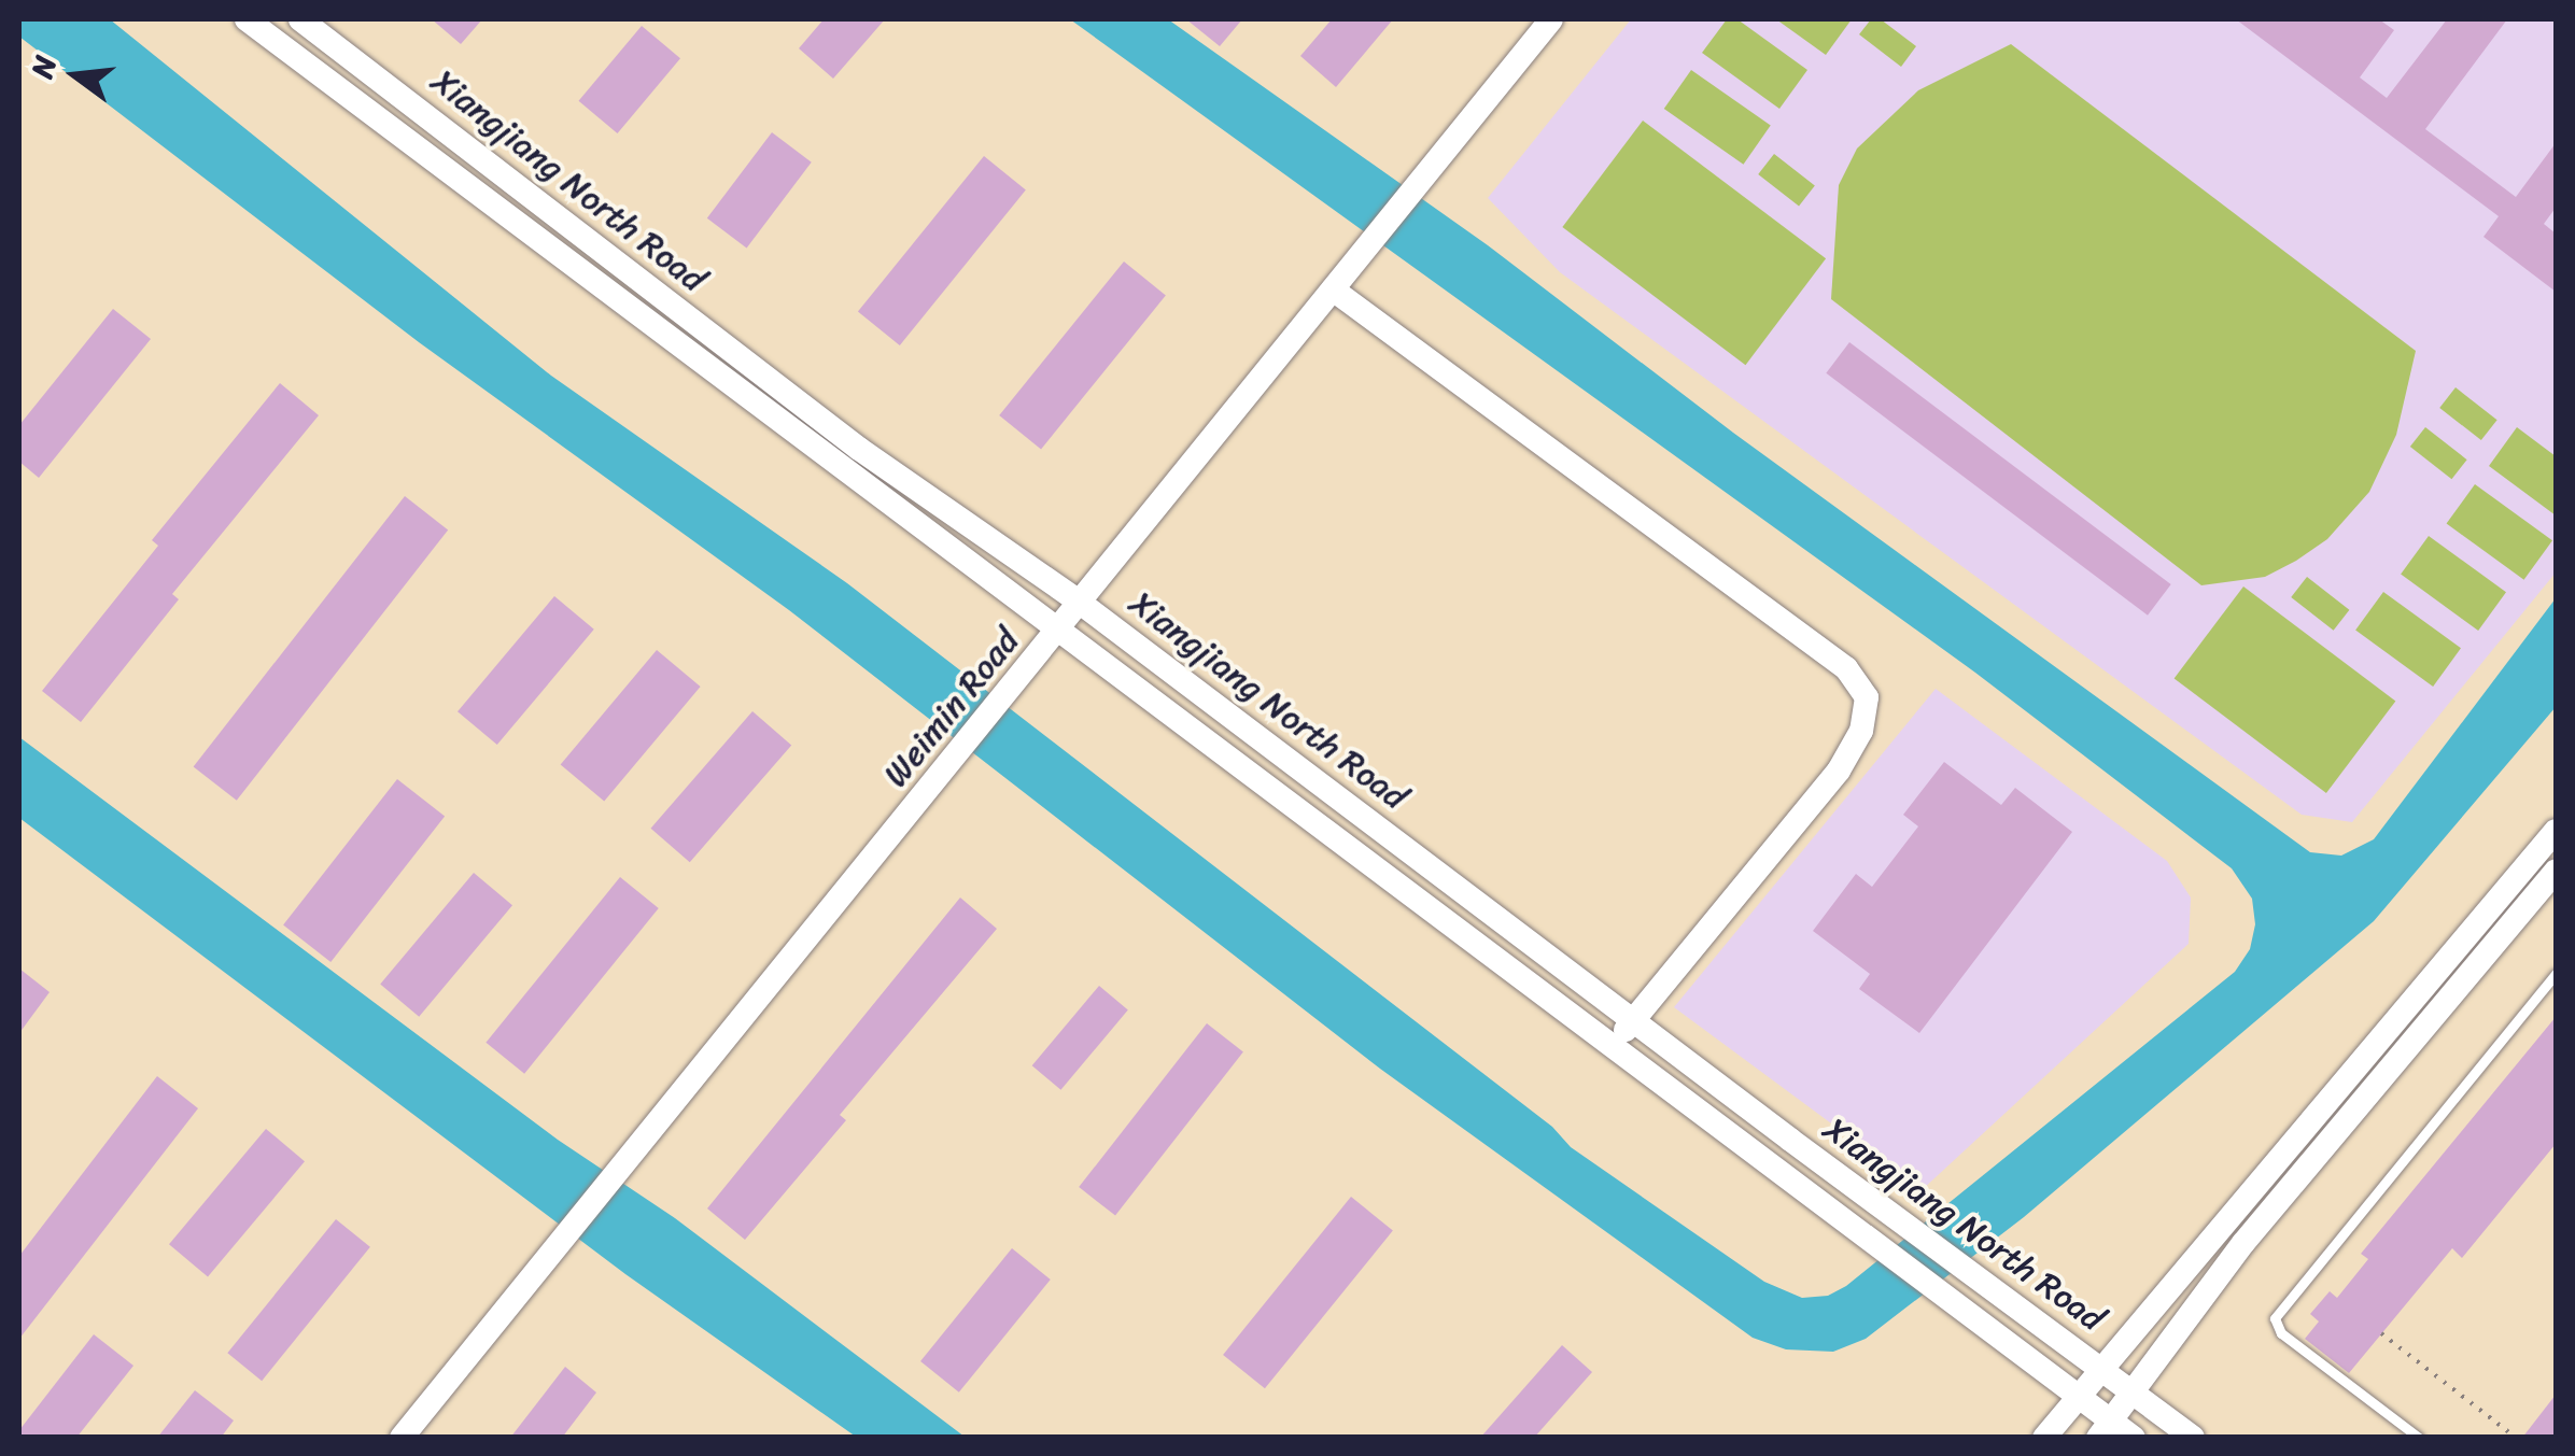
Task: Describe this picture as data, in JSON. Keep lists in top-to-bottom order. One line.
{"streets":{"street":["Xiangjiang North Road","Weimin Road"]},"crossings":[["Xiangjiang North Road","Weimin Road"]],"north":"left"}
